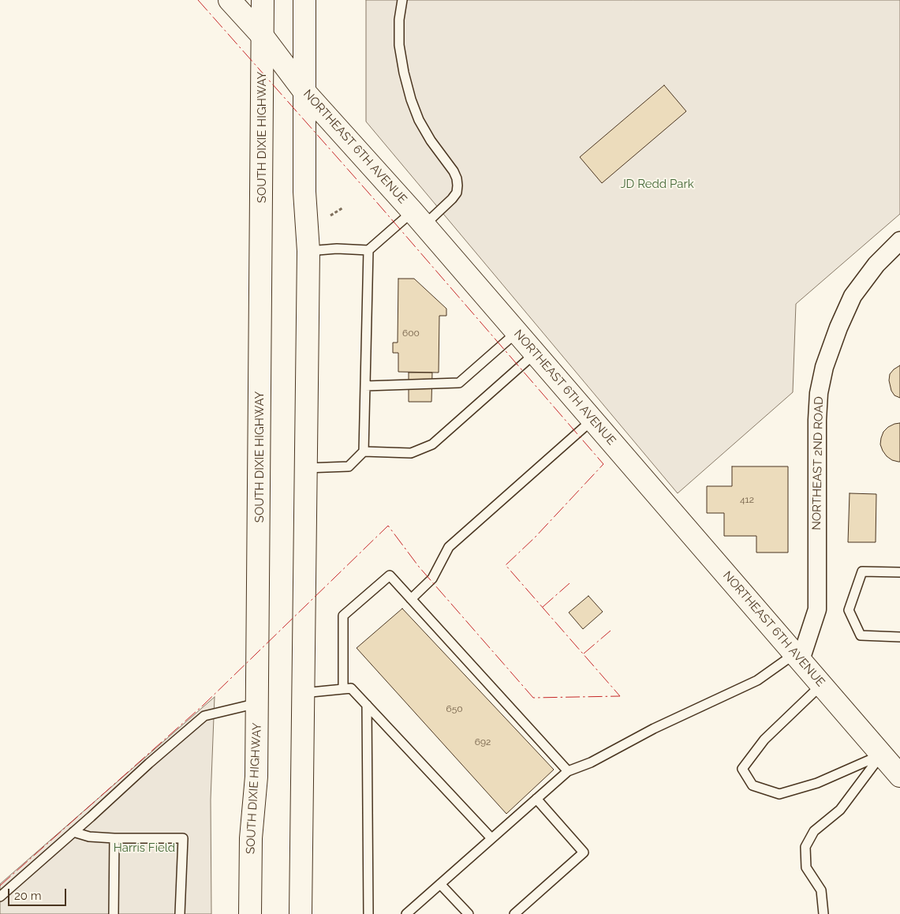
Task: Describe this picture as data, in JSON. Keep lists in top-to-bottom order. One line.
{"streets":{"main road":["SOUTH DIXIE HIGHWAY","NORTHEAST 6TH AVENUE"],"street":["NORTHEAST 2ND ROAD"]},"crossings":[["SOUTH DIXIE HIGHWAY","NORTHEAST 6TH AVENUE"],["NORTHEAST 6TH AVENUE","NORTHEAST 2ND ROAD"]],"parks":["JD Redd Park","Harris Field"],"house_numbers":["600","412","650","692"],"scale_bar":"20 m"}
